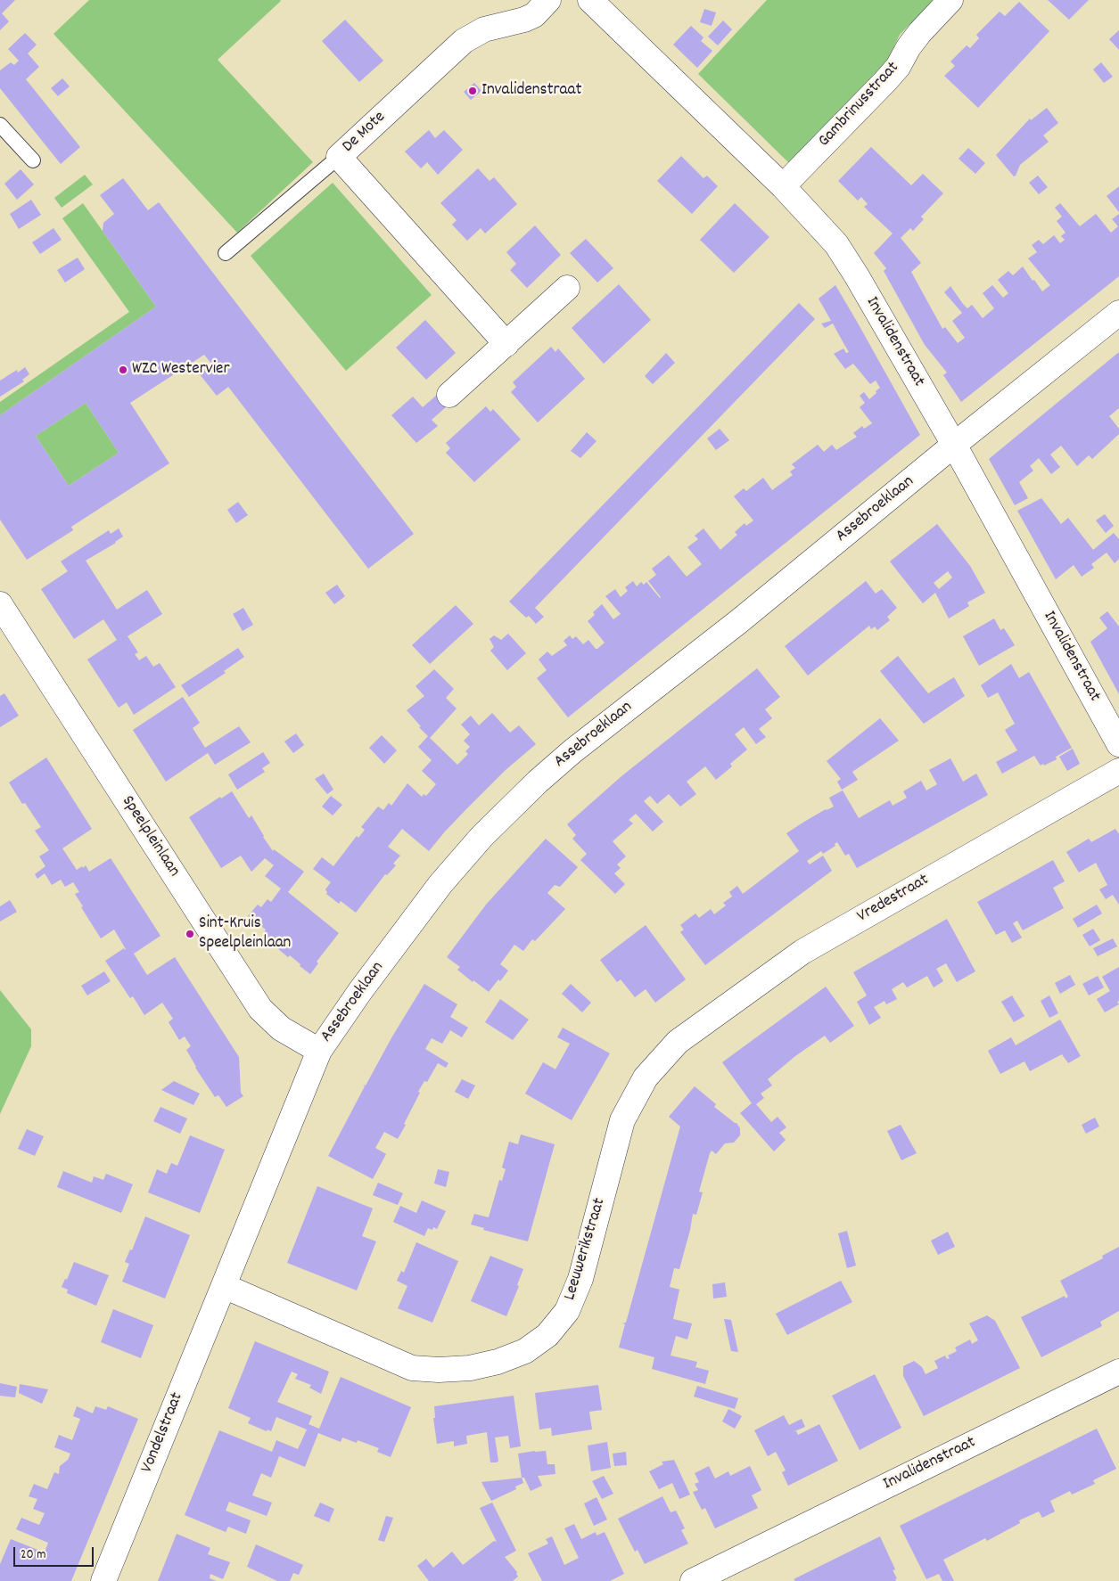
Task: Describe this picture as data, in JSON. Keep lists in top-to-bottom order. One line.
{"streets":{"street":["Gambrinusstraat","De Mote","Invalidenstraat","Assebroeklaan","Speelpleinlaan","Vredestraat","Leeuwerikstraat","Vondelstraat"]},"crossings":[["Gambrinusstraat","Invalidenstraat"],["Invalidenstraat","Assebroeklaan"],["Assebroeklaan","Speelpleinlaan"],["Assebroeklaan","Leeuwerikstraat"],["Assebroeklaan","Vondelstraat"],["Vredestraat","Leeuwerikstraat"],["Leeuwerikstraat","Vondelstraat"]],"places":["Invalidenstraat","WZC Westervier","Sint-Kruis Speelpleinlaan"],"scale_bar":"20 m"}
